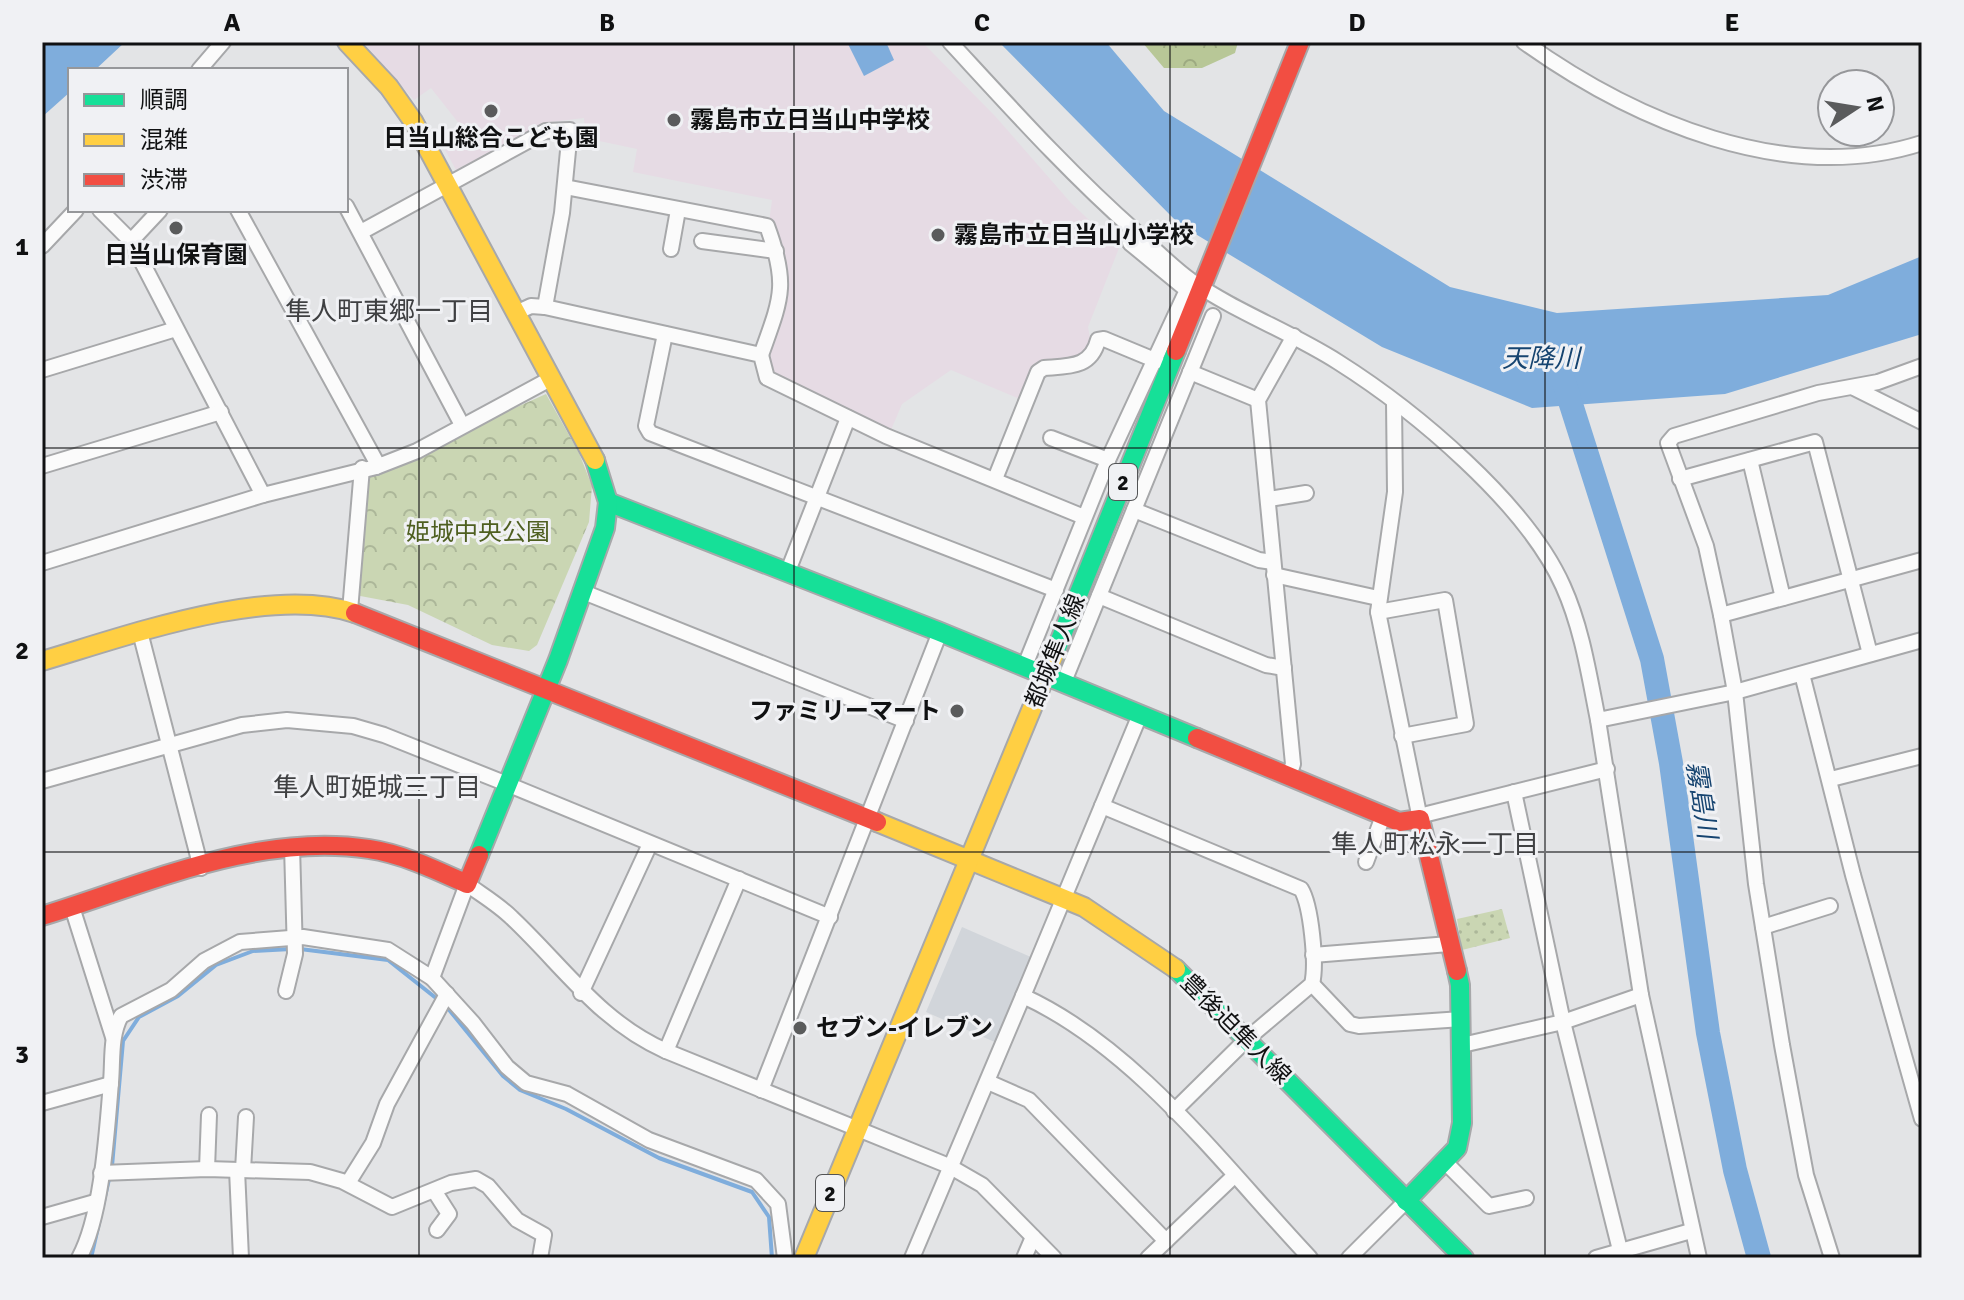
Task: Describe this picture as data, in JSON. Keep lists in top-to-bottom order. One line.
{"streets":{"street":["2","都城隼人線","豊後迫隼人線"]},"crossings":[["都城隼人線","豊後迫隼人線"]],"districts":["隼人町東郷一丁目","隼人町姫城三丁目","隼人町松永一丁目"],"water":["天降川","霧島川"],"parks":["姫城中央公園"],"places":["日当山総合こども園","霧島市立日当山中学校","日当山保育園","霧島市立日当山小学校","ファミリーマート","セブン-イレブン"],"legend":["順調","混雑","渋滞"],"north":"right","grid":{"columns":["A","B","C","D","E"],"rows":["1","2","3"]}}
